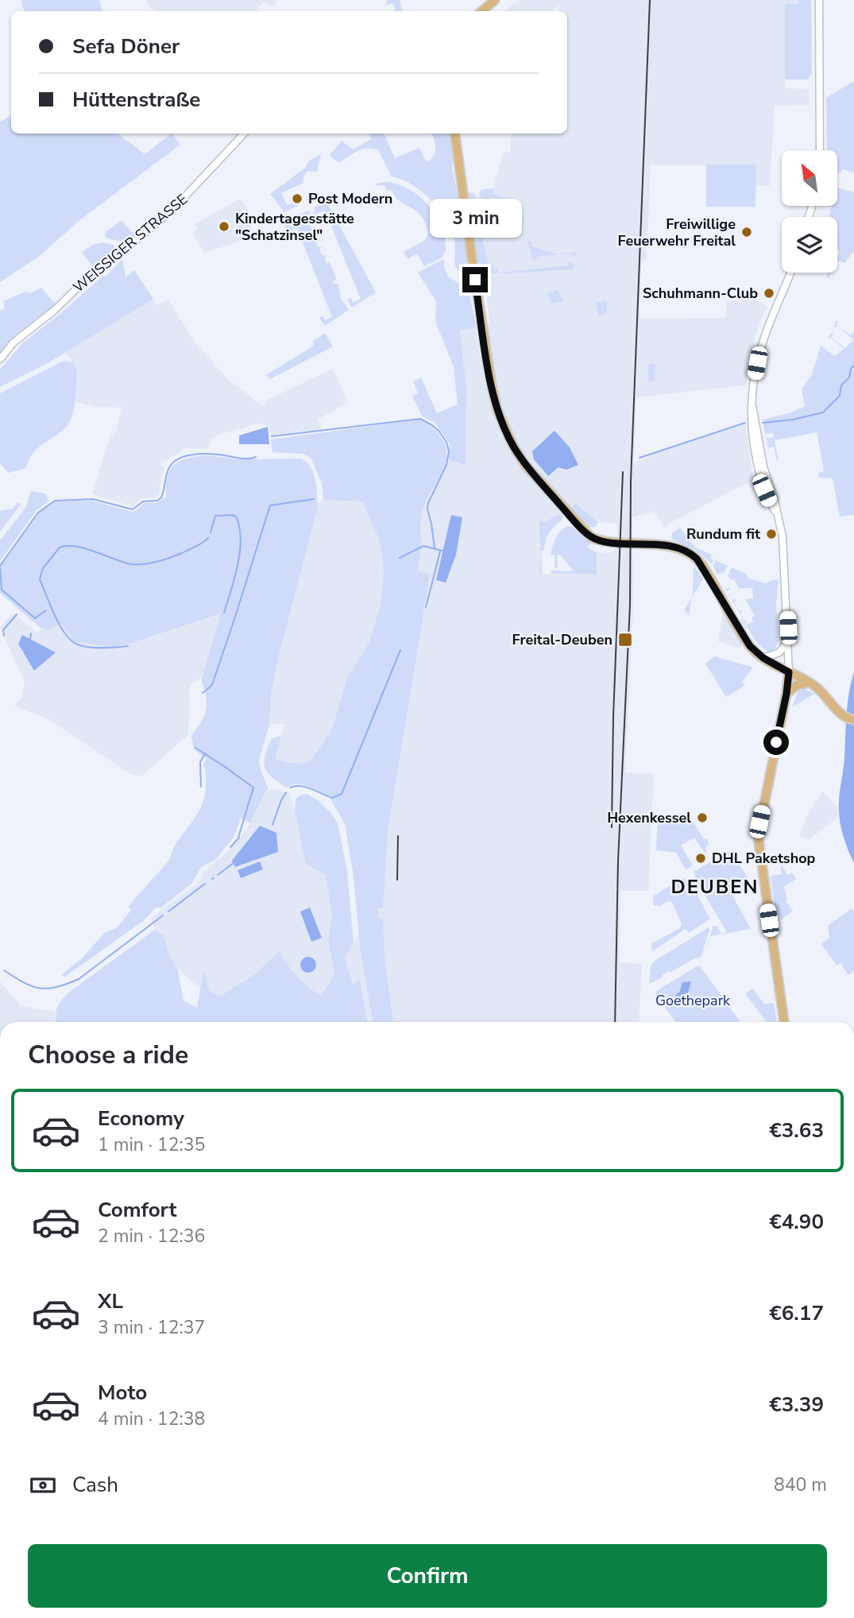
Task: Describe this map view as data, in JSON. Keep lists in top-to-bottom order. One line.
{"streets":{"street":["WEISSIGER STRASSE"]},"districts":["DEUBEN"],"parks":["Goethepark"],"places":{"other":["Post Modern","Kindertagesstätte \"Schatzinsel\"","Freiwillige Feuerwehr Freital","Schuhmann-Club","Rundum fit","Hexenkessel","DHL Paketshop"],"transit":["Freital-Deuben"]},"north":"top left","page":{"banner":["Sefa Döner","Hüttenstraße"],"bubble":"3 min","heading":"Choose a ride","list":[{"name":"Economy","note":"1 min · 12:35","value":"€3.63"},{"name":"Comfort","note":"2 min · 12:36","value":"€4.90"},{"name":"XL","note":"3 min · 12:37","value":"€6.17"},{"name":"Moto","note":"4 min · 12:38","value":"€3.39"}],"pay":["Cash","840 m"],"buttons":"Confirm"}}
